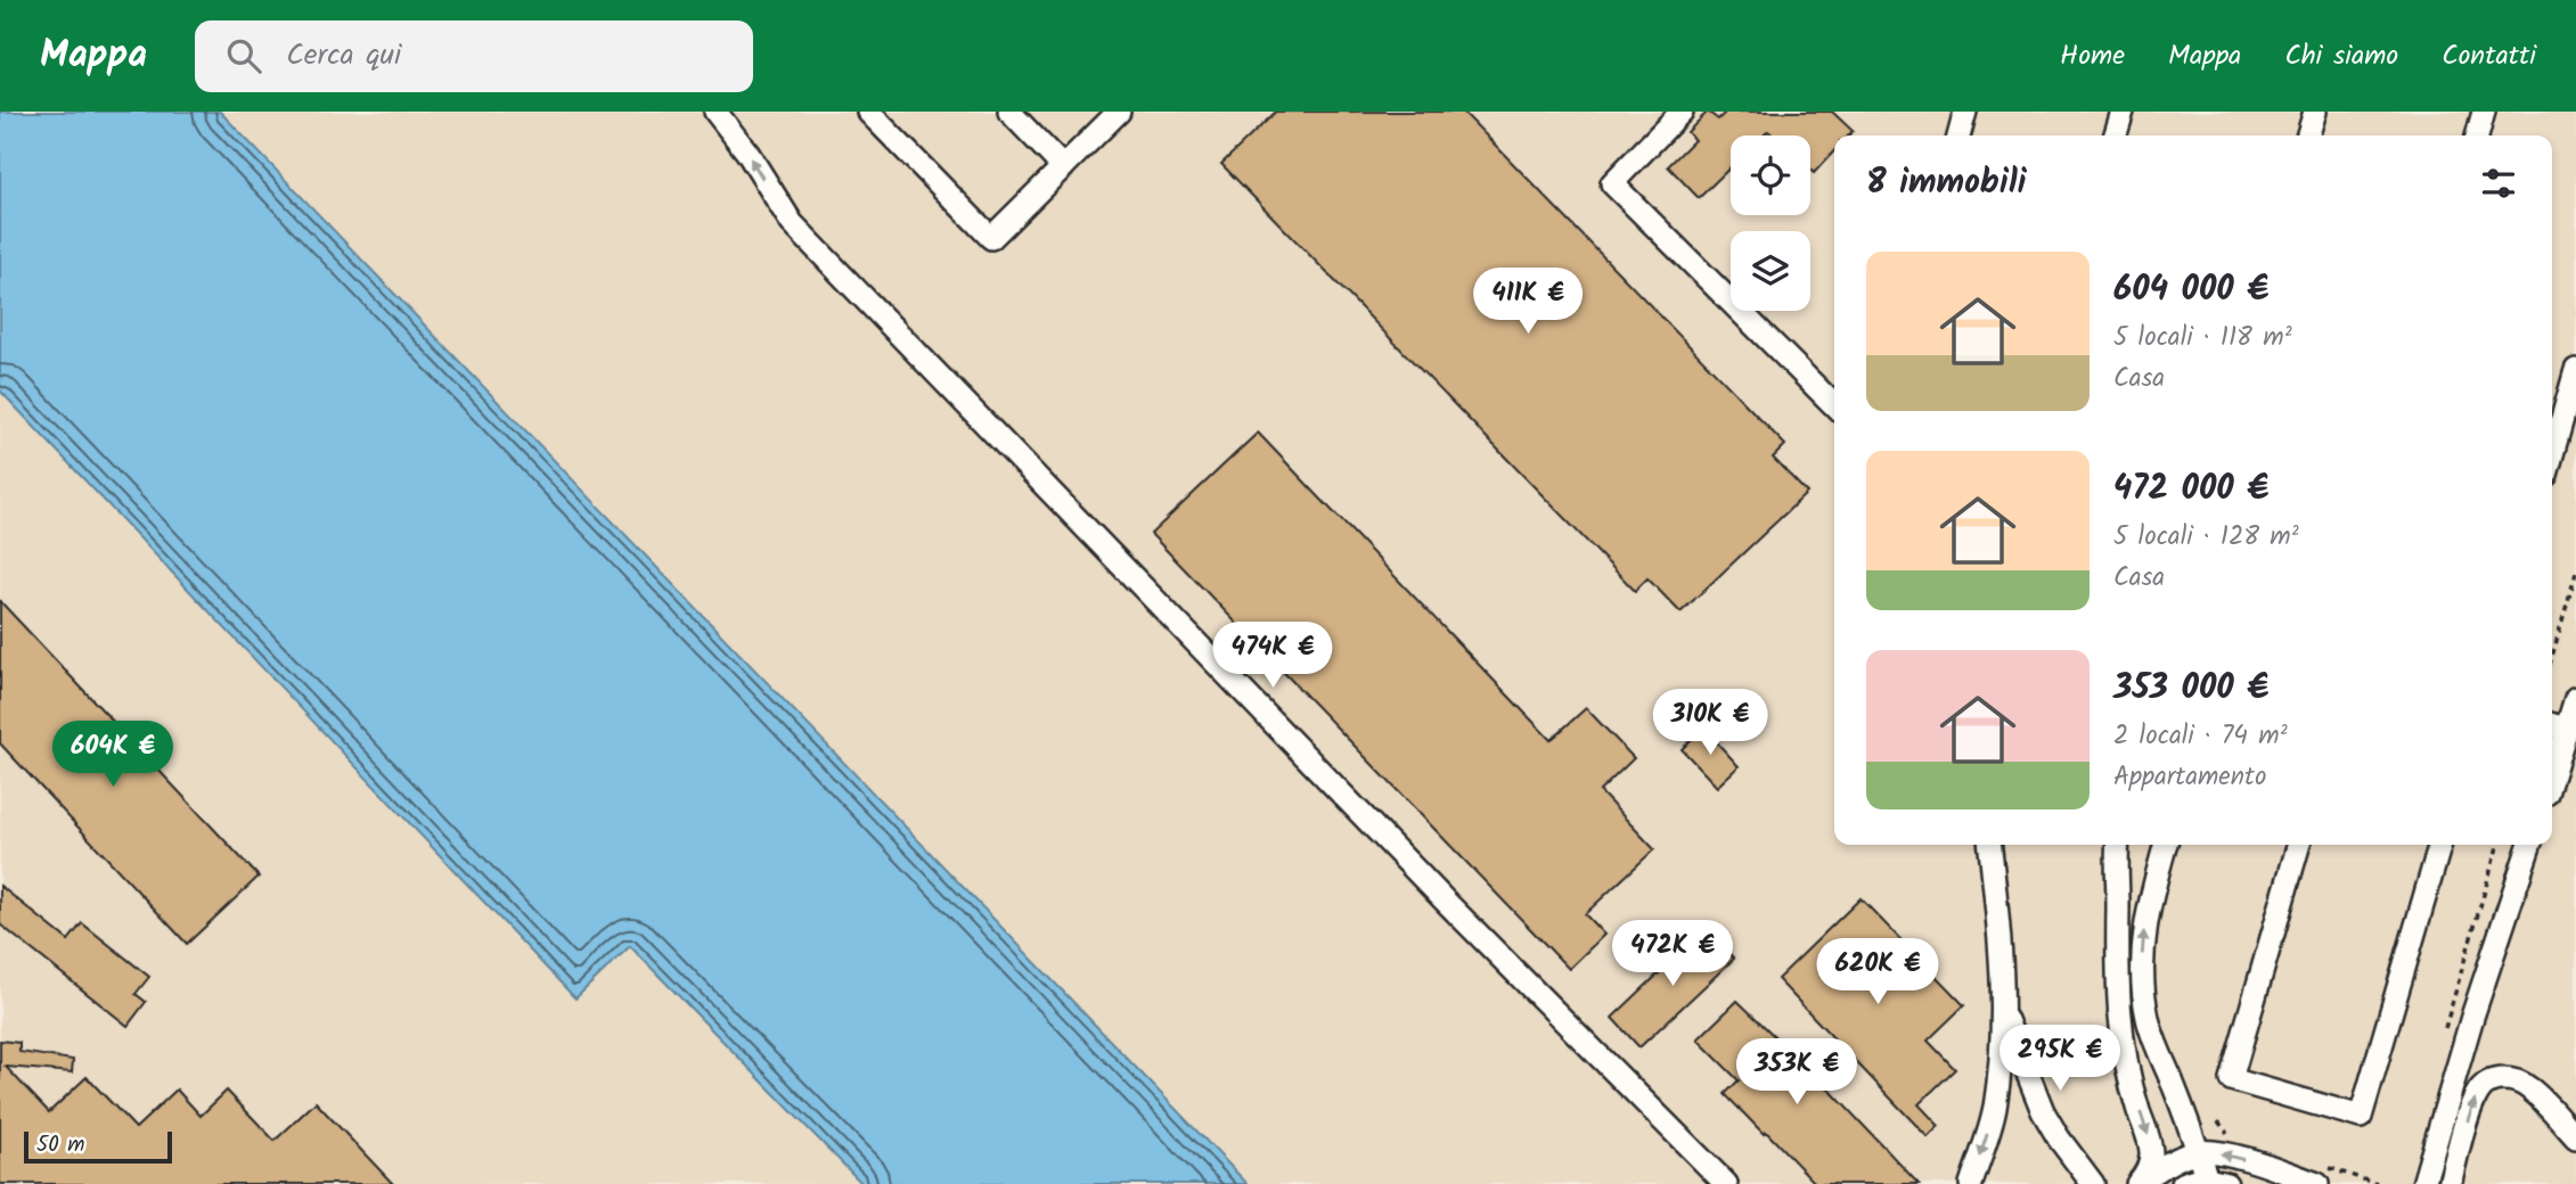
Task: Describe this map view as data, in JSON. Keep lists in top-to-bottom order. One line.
{"scale_bar":"50 m","page":{"header":"Mappa","search":"Cerca qui","nav":["Home","Mappa","Chi siamo","Contatti"],"heading":"8 immobili","list":[{"name":"604 000 €","note":"5 locali · 118 m² · Casa"},{"name":"472 000 €","note":"5 locali · 128 m² · Casa"},{"name":"353 000 €","note":"2 locali · 74 m² · Appartamento"}],"price":["411K €","474K €","310K €","604K €","472K €","620K €","295K €","353K €"],"scale":"50 m"}}
